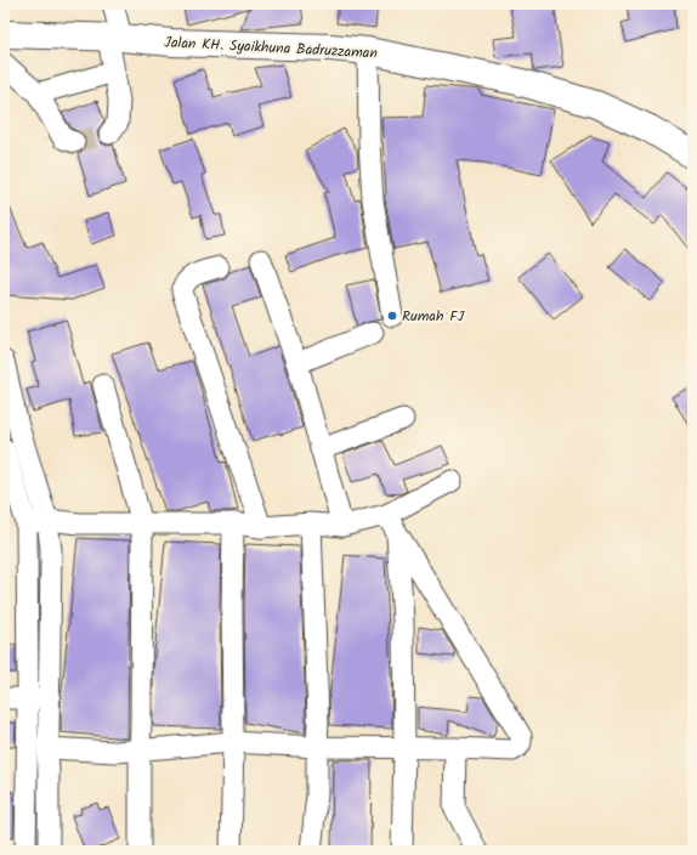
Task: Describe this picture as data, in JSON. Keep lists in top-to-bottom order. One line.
{"streets":{"main road":["Jalan KH. Syaikhuna Badruzzaman"]},"places":["Rumah FJ"]}
